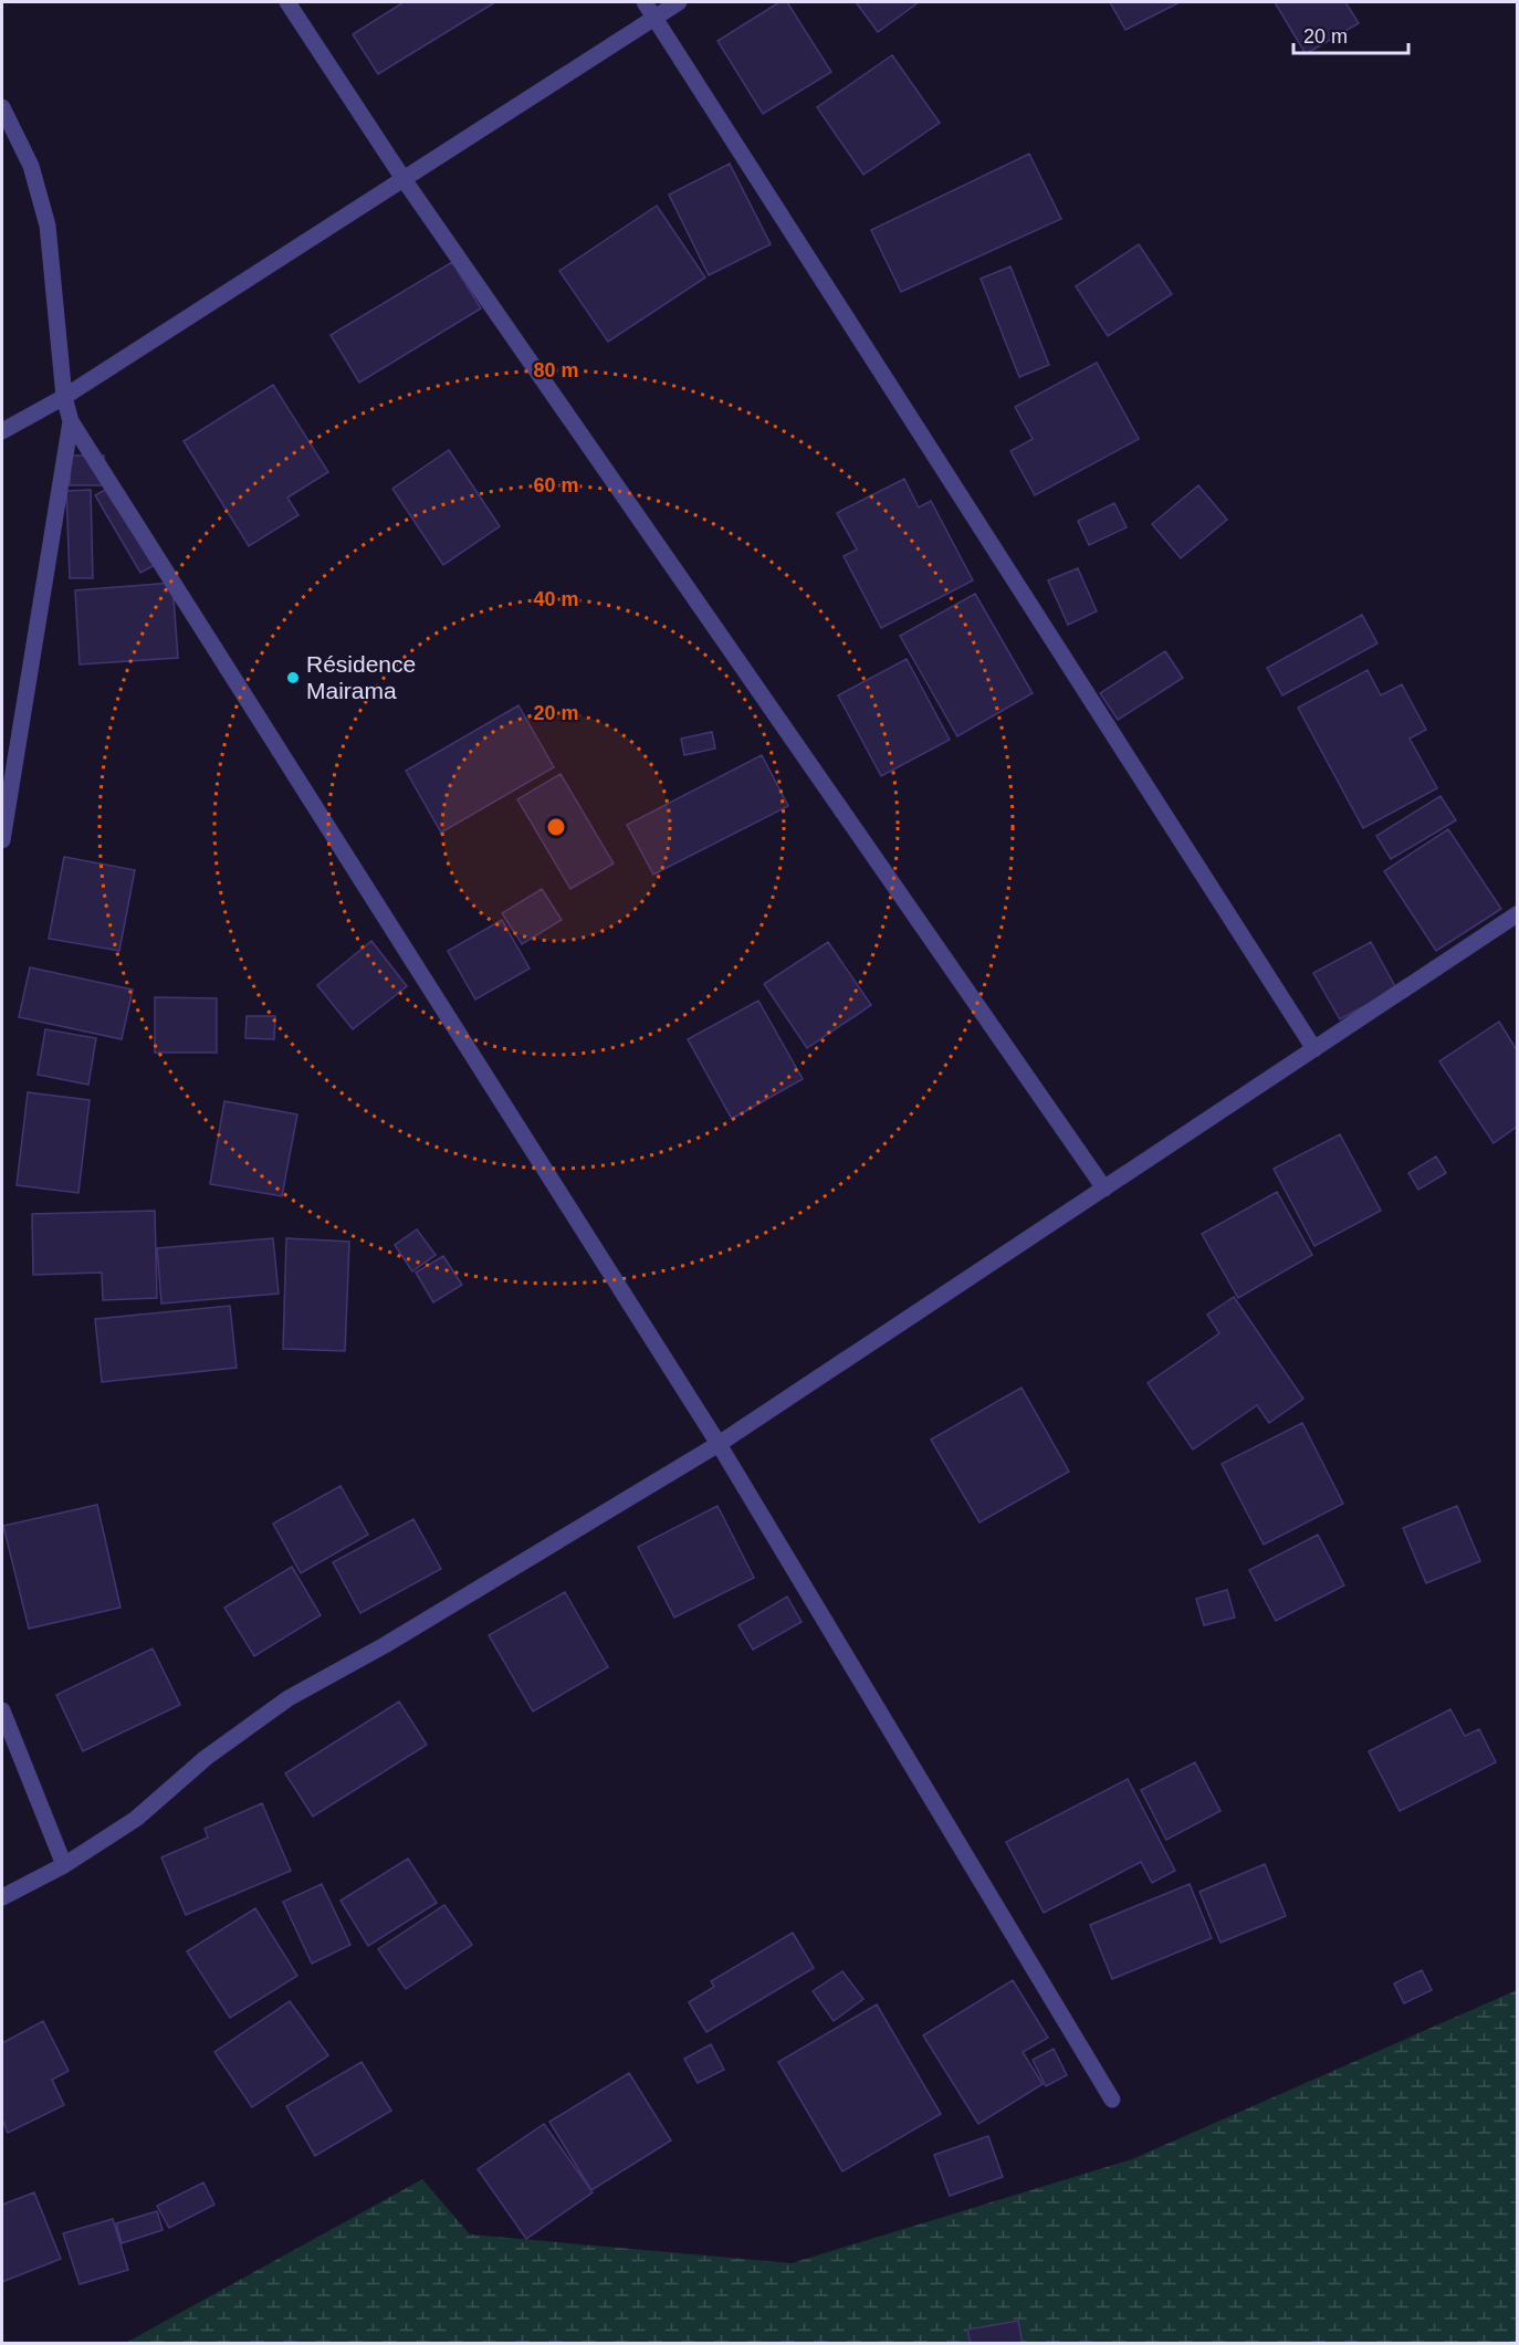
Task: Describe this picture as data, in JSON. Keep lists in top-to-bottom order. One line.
{"places":["Résidence Mairama"],"scale_bar":"20 m","rings":["80 m","60 m","40 m","20 m"]}
